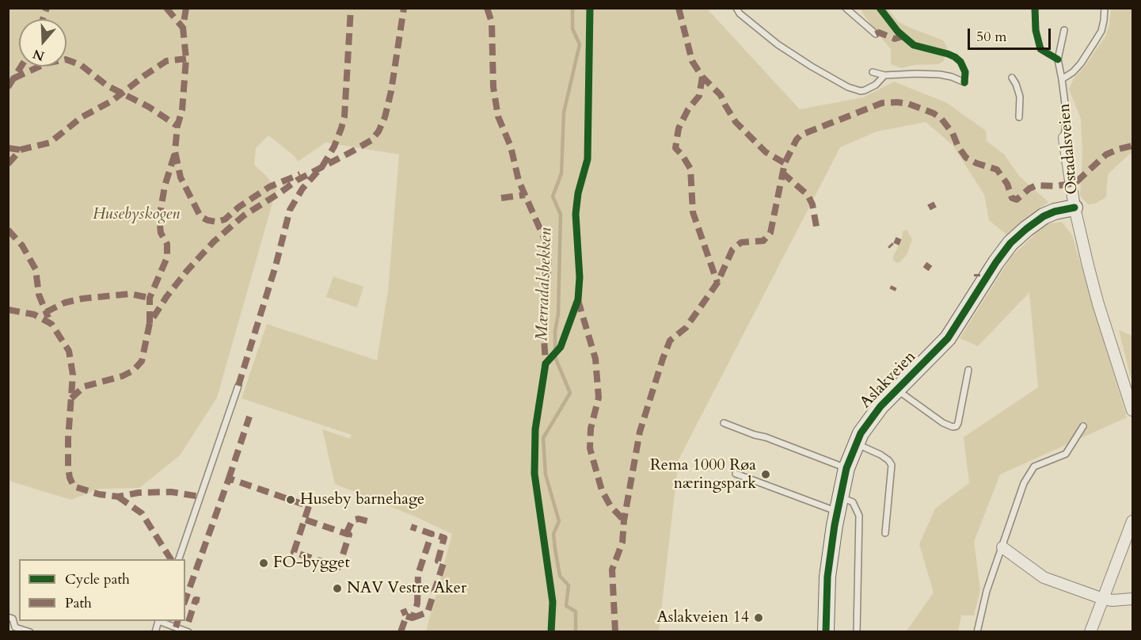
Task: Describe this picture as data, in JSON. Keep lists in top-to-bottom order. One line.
{"streets":{"street":["Ostadalsveien","Aslakveien"]},"crossings":[["Ostadalsveien","Aslakveien"]],"water":["Mærradalsbekken"],"parks":["Husebyskogen"],"places":["Rema 1000 Røa næringspark","Huseby barnehage","FO-bygget","NAV Vestre Aker","Aslakveien 14"],"legend":["Cycle path","Path"],"scale_bar":"50 m","north":"bottom"}
